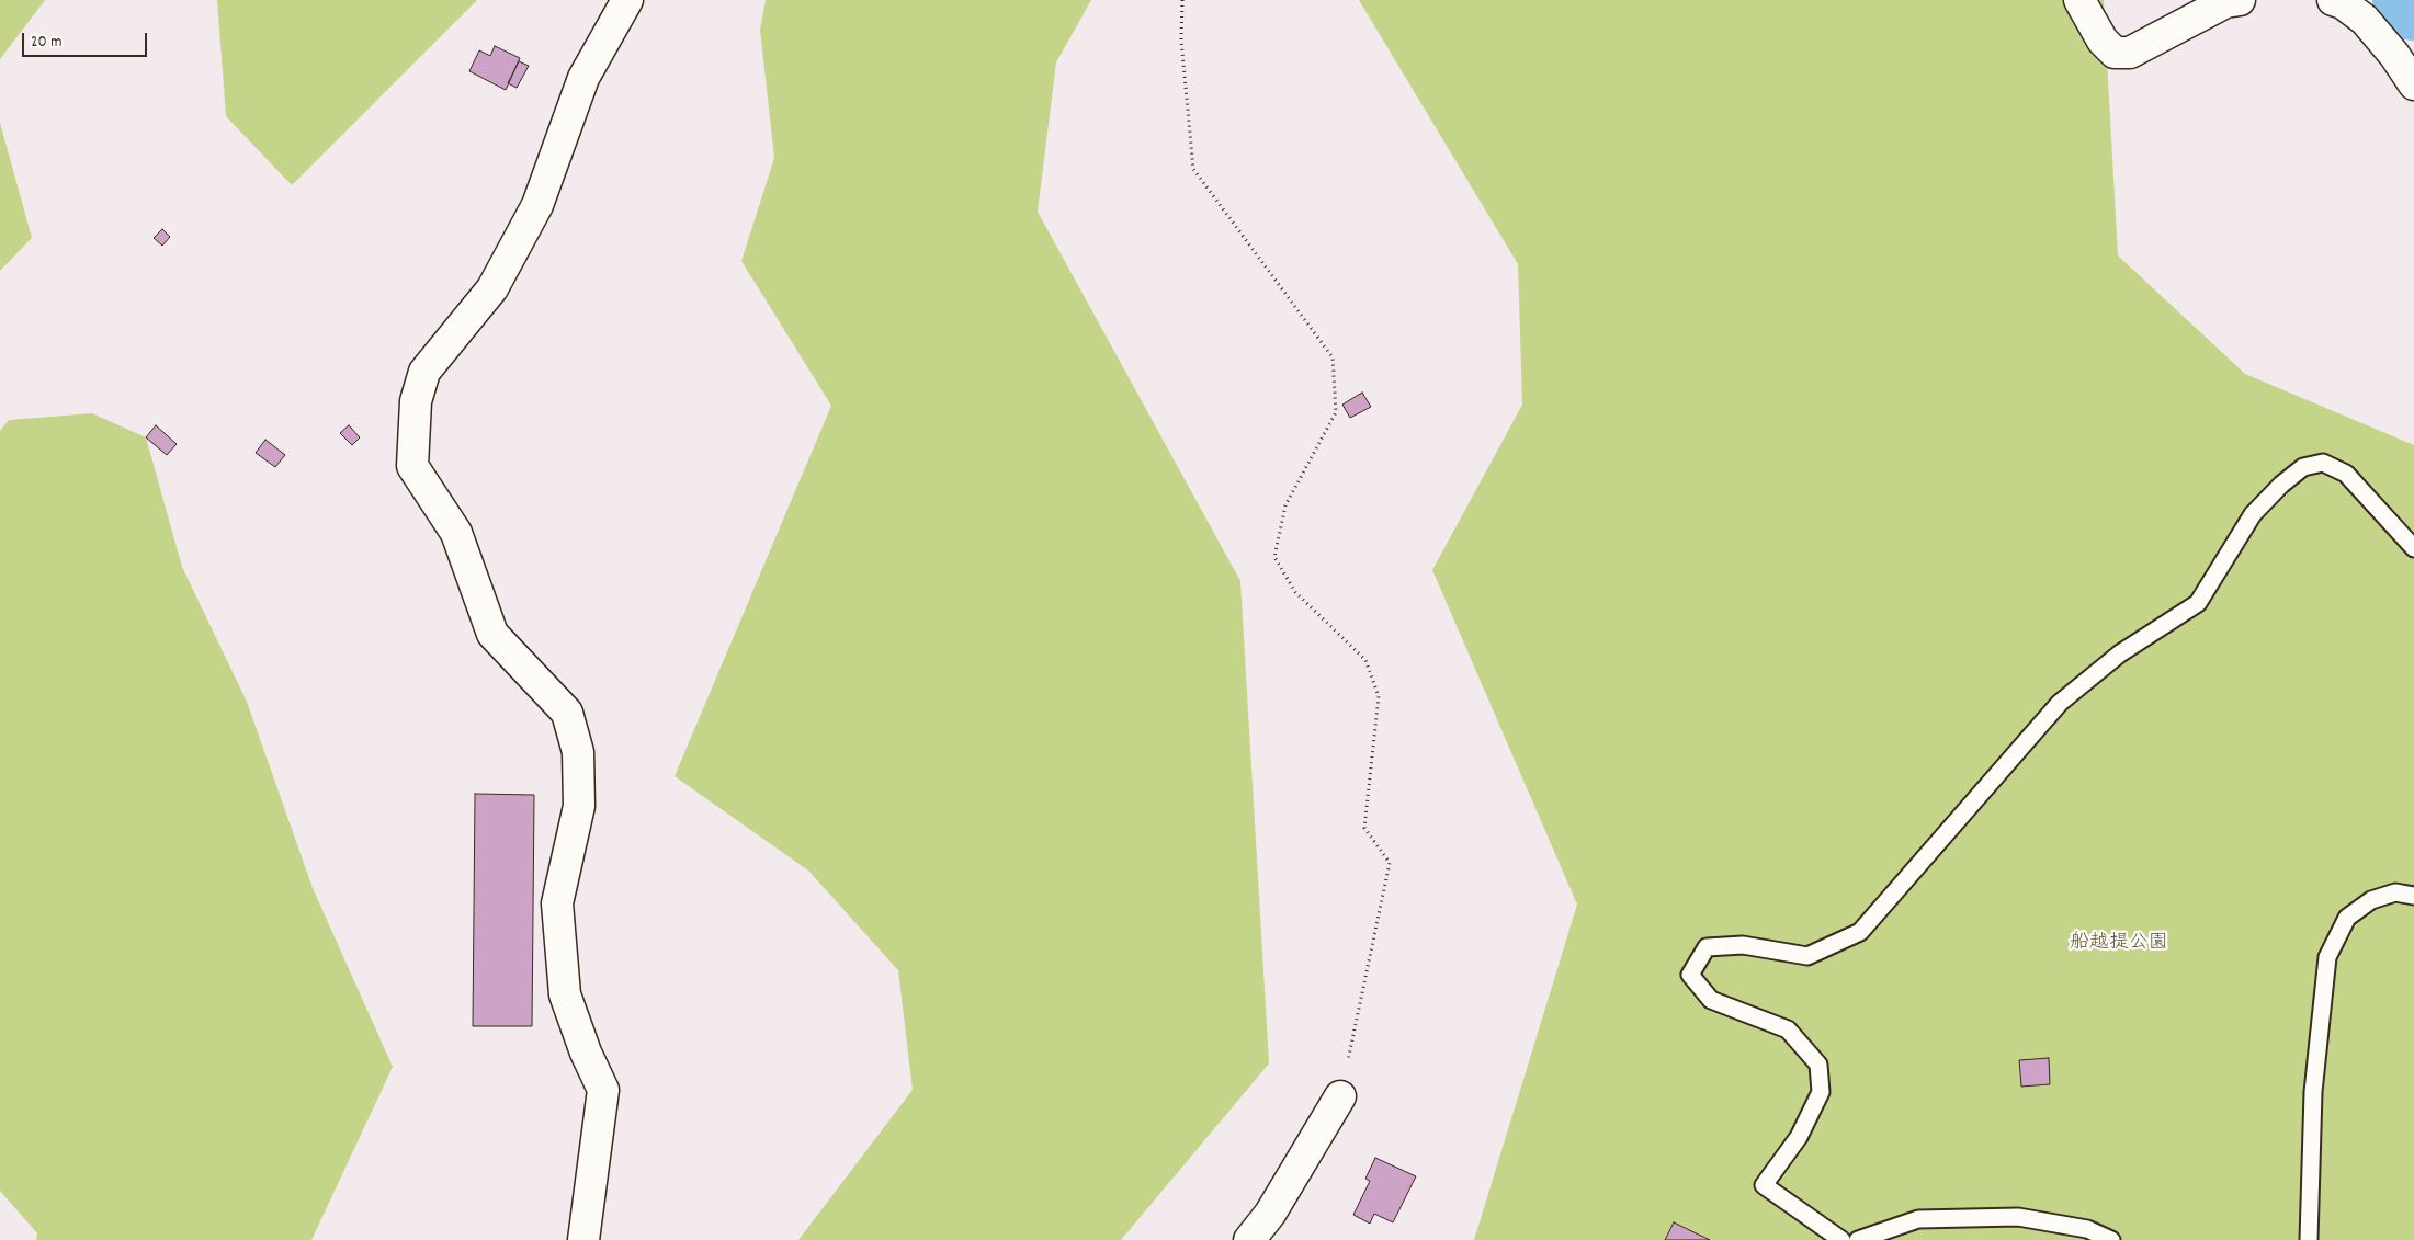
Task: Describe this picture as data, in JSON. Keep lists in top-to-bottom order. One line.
{"parks":["船越提公園"],"scale_bar":"20 m"}
